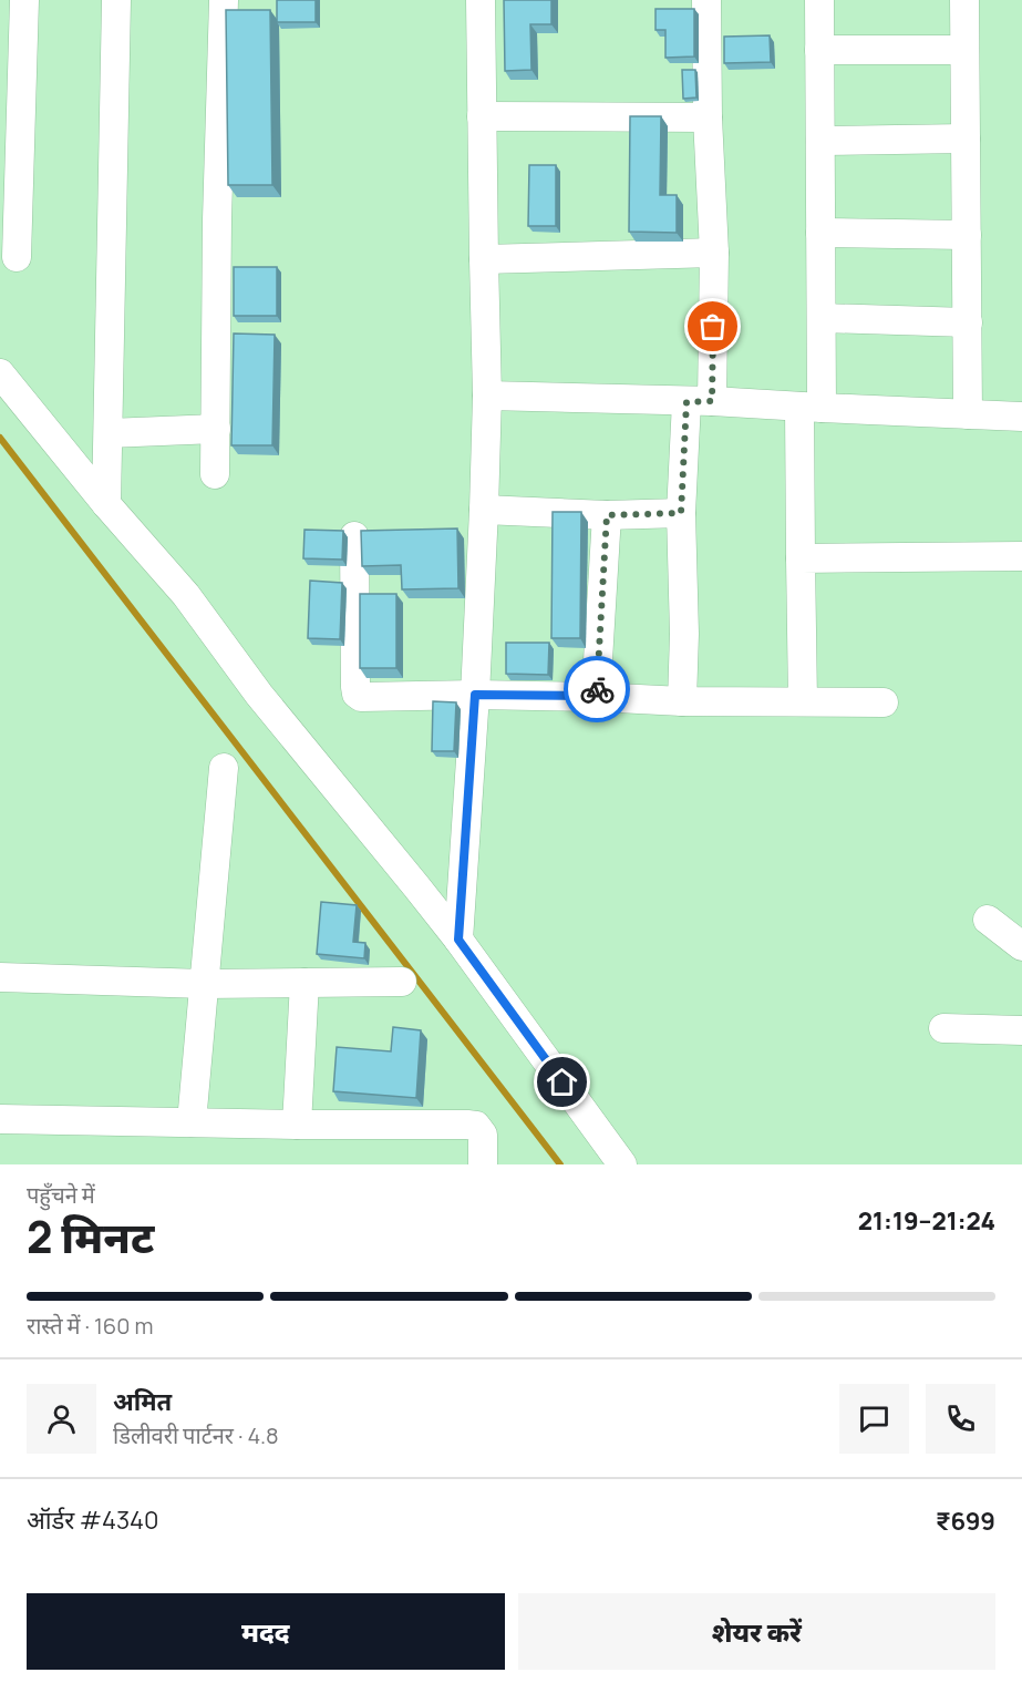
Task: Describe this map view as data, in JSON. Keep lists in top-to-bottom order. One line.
{"page":{"heading":["2 मिनट","पहुँचने में","21:19–21:24"],"panel":["अमित","डिलीवरी पार्टनर · 4.8","ऑर्डर #4340","₹699"],"bar":"रास्ते में · 160 m","buttons":["मदद","शेयर करें"]}}
